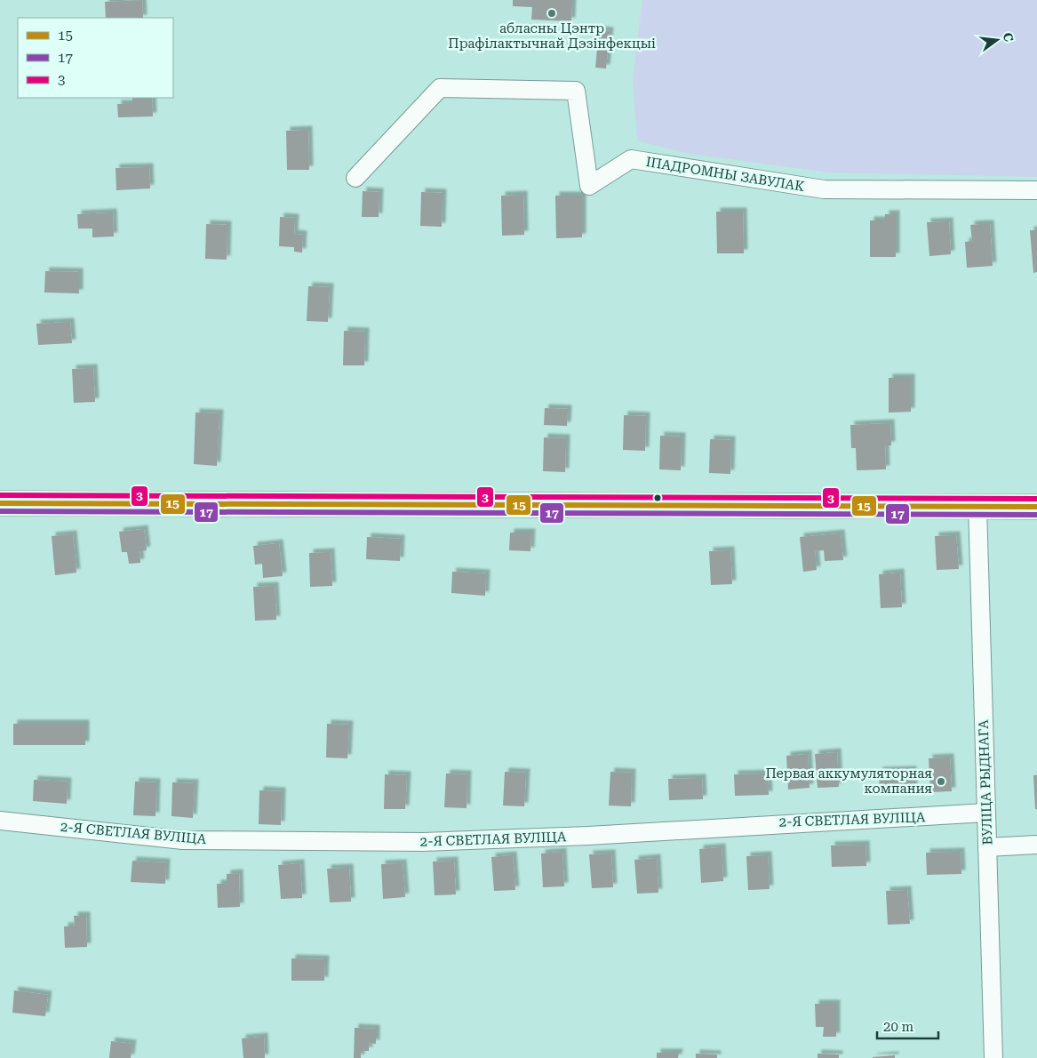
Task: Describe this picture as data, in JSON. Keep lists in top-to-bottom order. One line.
{"streets":{"street":["ІПАДРОМНЫ ЗАВУЛАК","ВУЛІЦА РЫДНАГА","2-Я СВЕТЛАЯ ВУЛІЦА"]},"crossings":[["ВУЛІЦА РЫДНАГА","2-Я СВЕТЛАЯ ВУЛІЦА"]],"places":["абласны Цэнтр Прафілактычнай Дэзінфекцыі","Первая аккумуляторная компания"],"lines":["transit line 3","transit line 15","transit line 17"],"legend":["15","17","3"],"scale_bar":"20 m","north":"right"}
